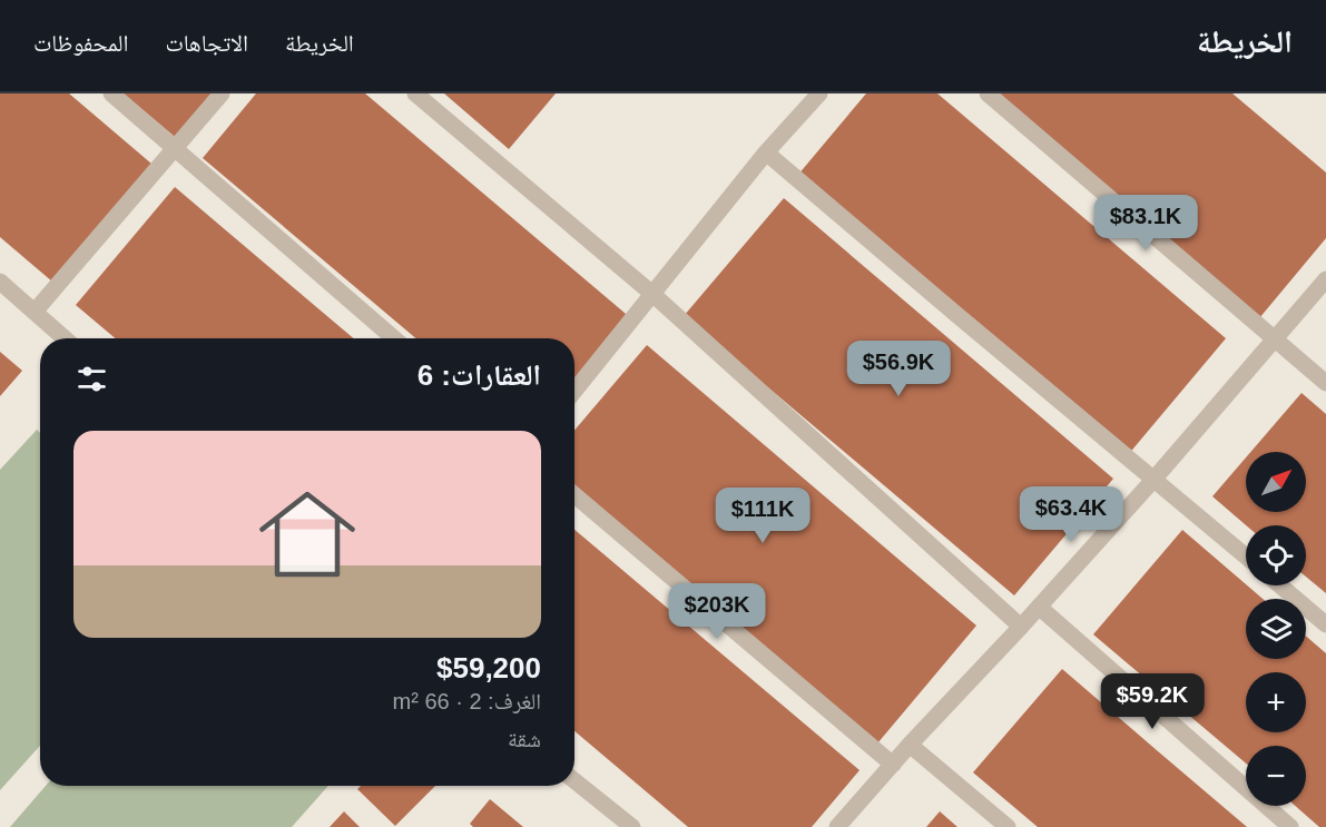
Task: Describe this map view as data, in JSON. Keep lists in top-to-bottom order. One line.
{"north":"top right","page":{"header":"الخريطة","nav":["الخريطة","الاتجاهات","المحفوظات"],"price":["$83.1K","$56.9K","$63.4K","$111K","$203K","$59.2K"],"heading":"العقارات: 6","list":[{"name":"$59,200","note":"الغرف: 2 · 66 m² · شقة"}],"map_buttons":["+","−"]}}
